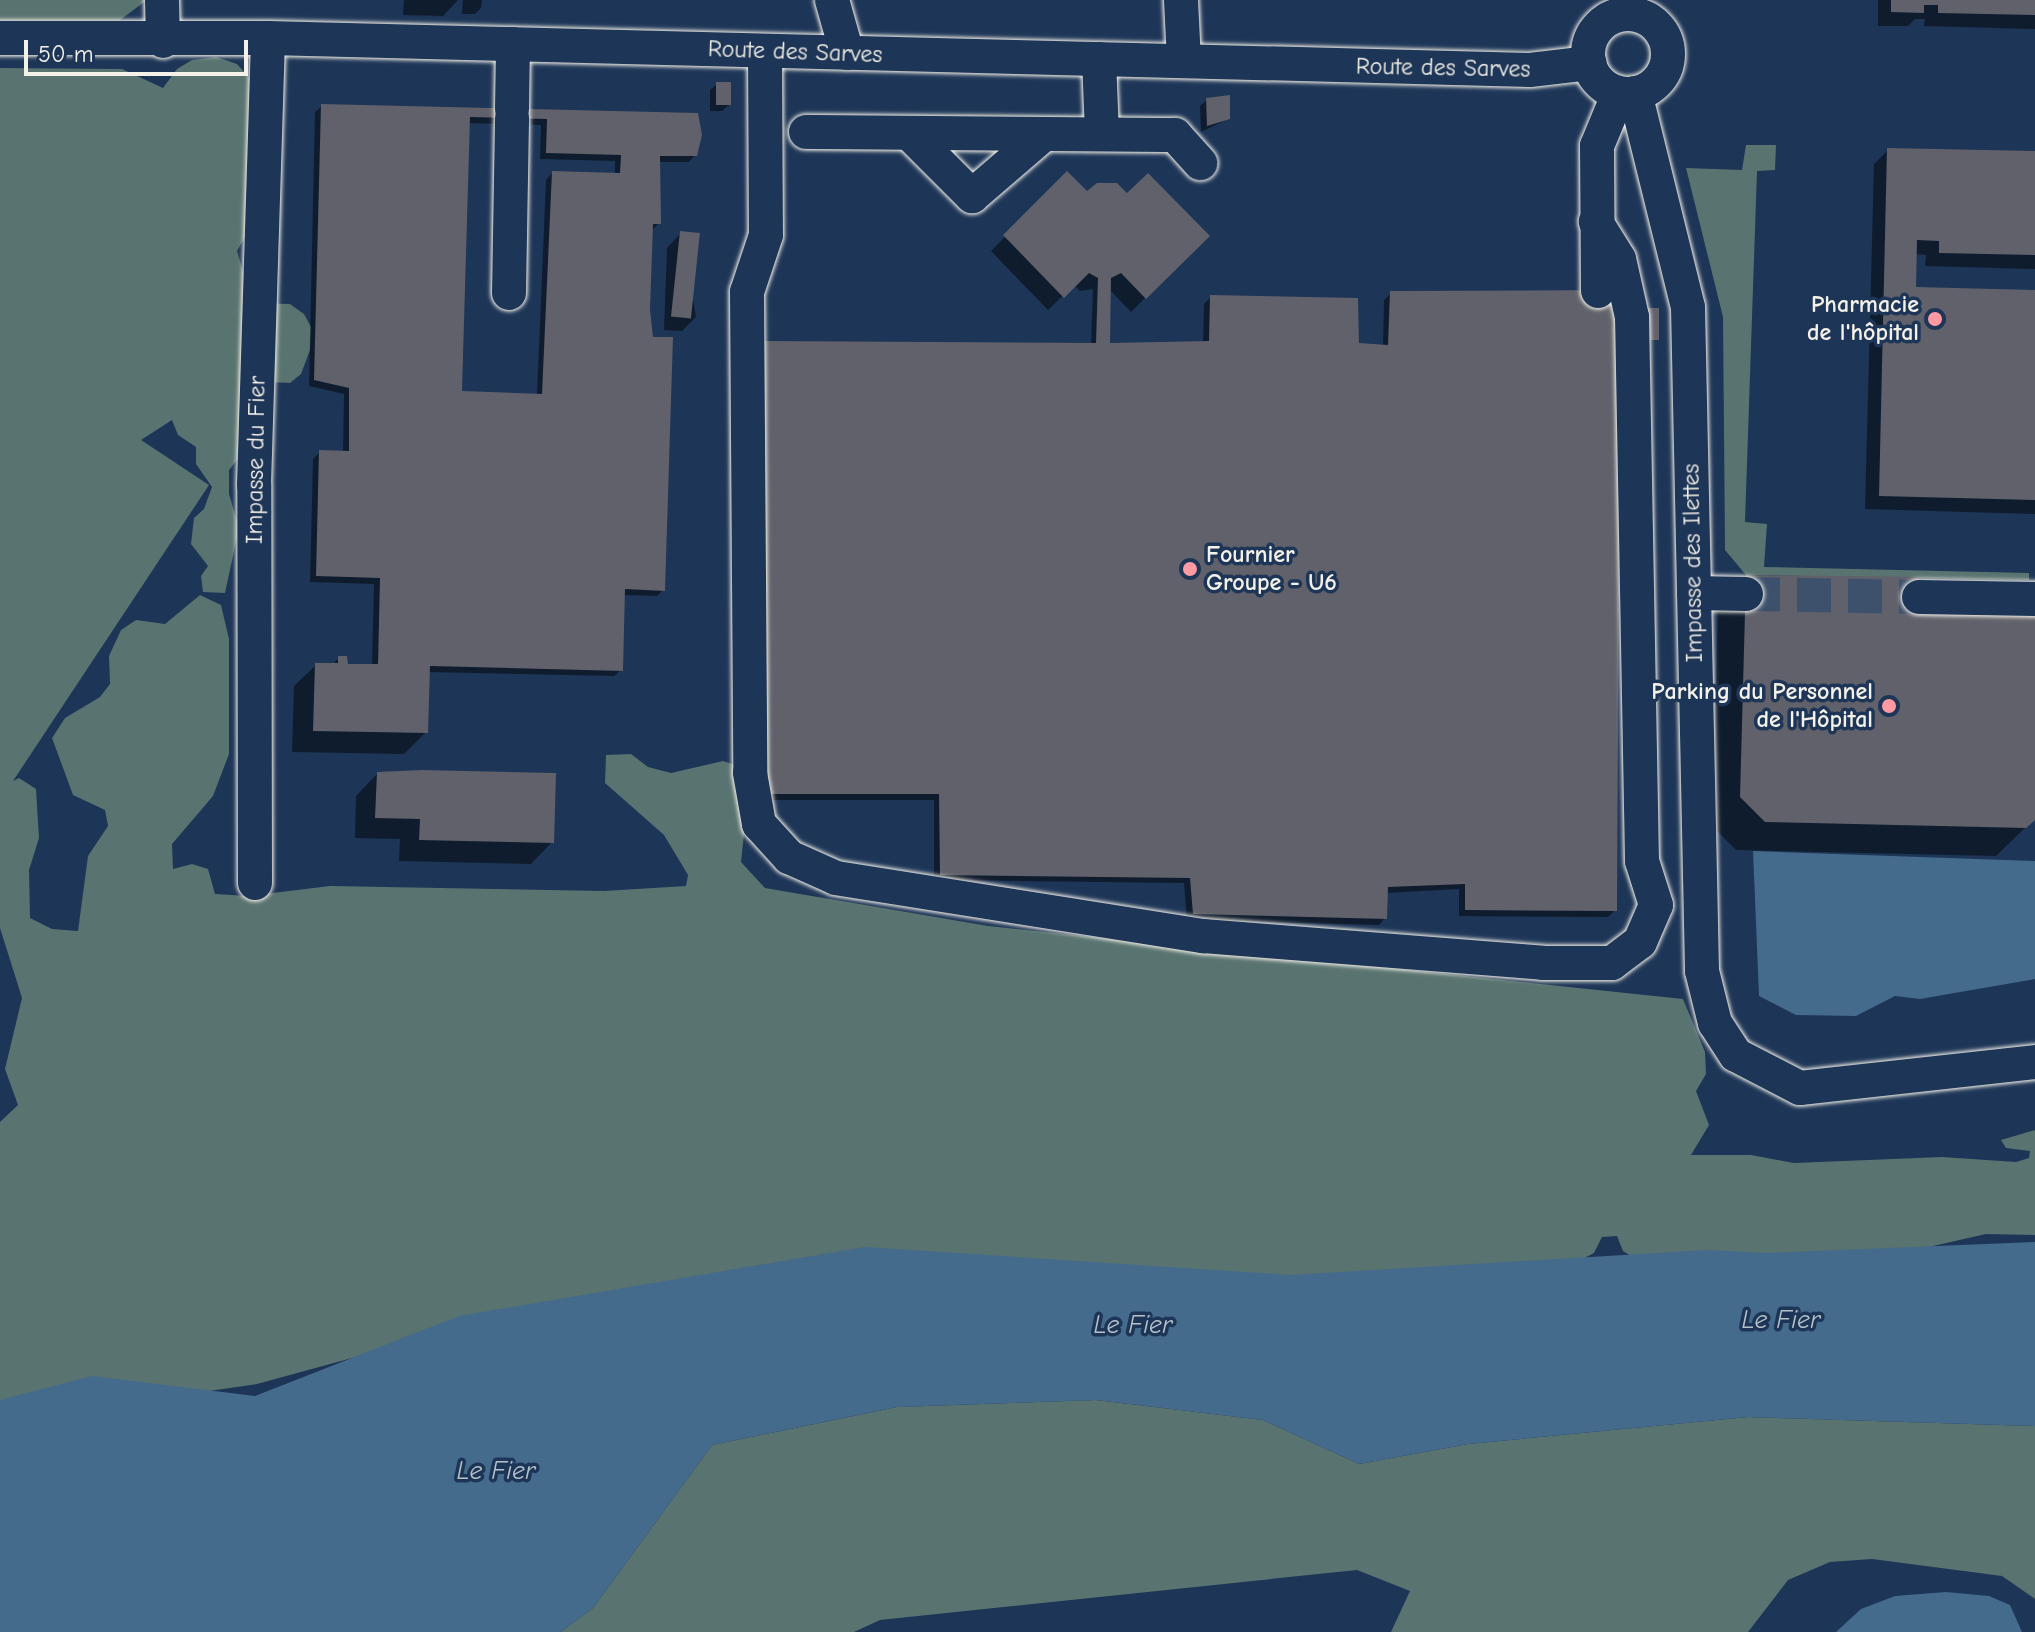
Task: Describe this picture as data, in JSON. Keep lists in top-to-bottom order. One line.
{"streets":{"street":["Route des Sarves","Impasse du Fier","Impasse des Ilettes"]},"crossings":[["Route des Sarves","Impasse du Fier"],["Route des Sarves","Impasse des Ilettes"]],"water":["Le Fier"],"places":["Pharmacie de l'hôpital","Fournier Groupe - U6","Parking du Personnel de l'Hôpital"],"scale_bar":"50 m"}
